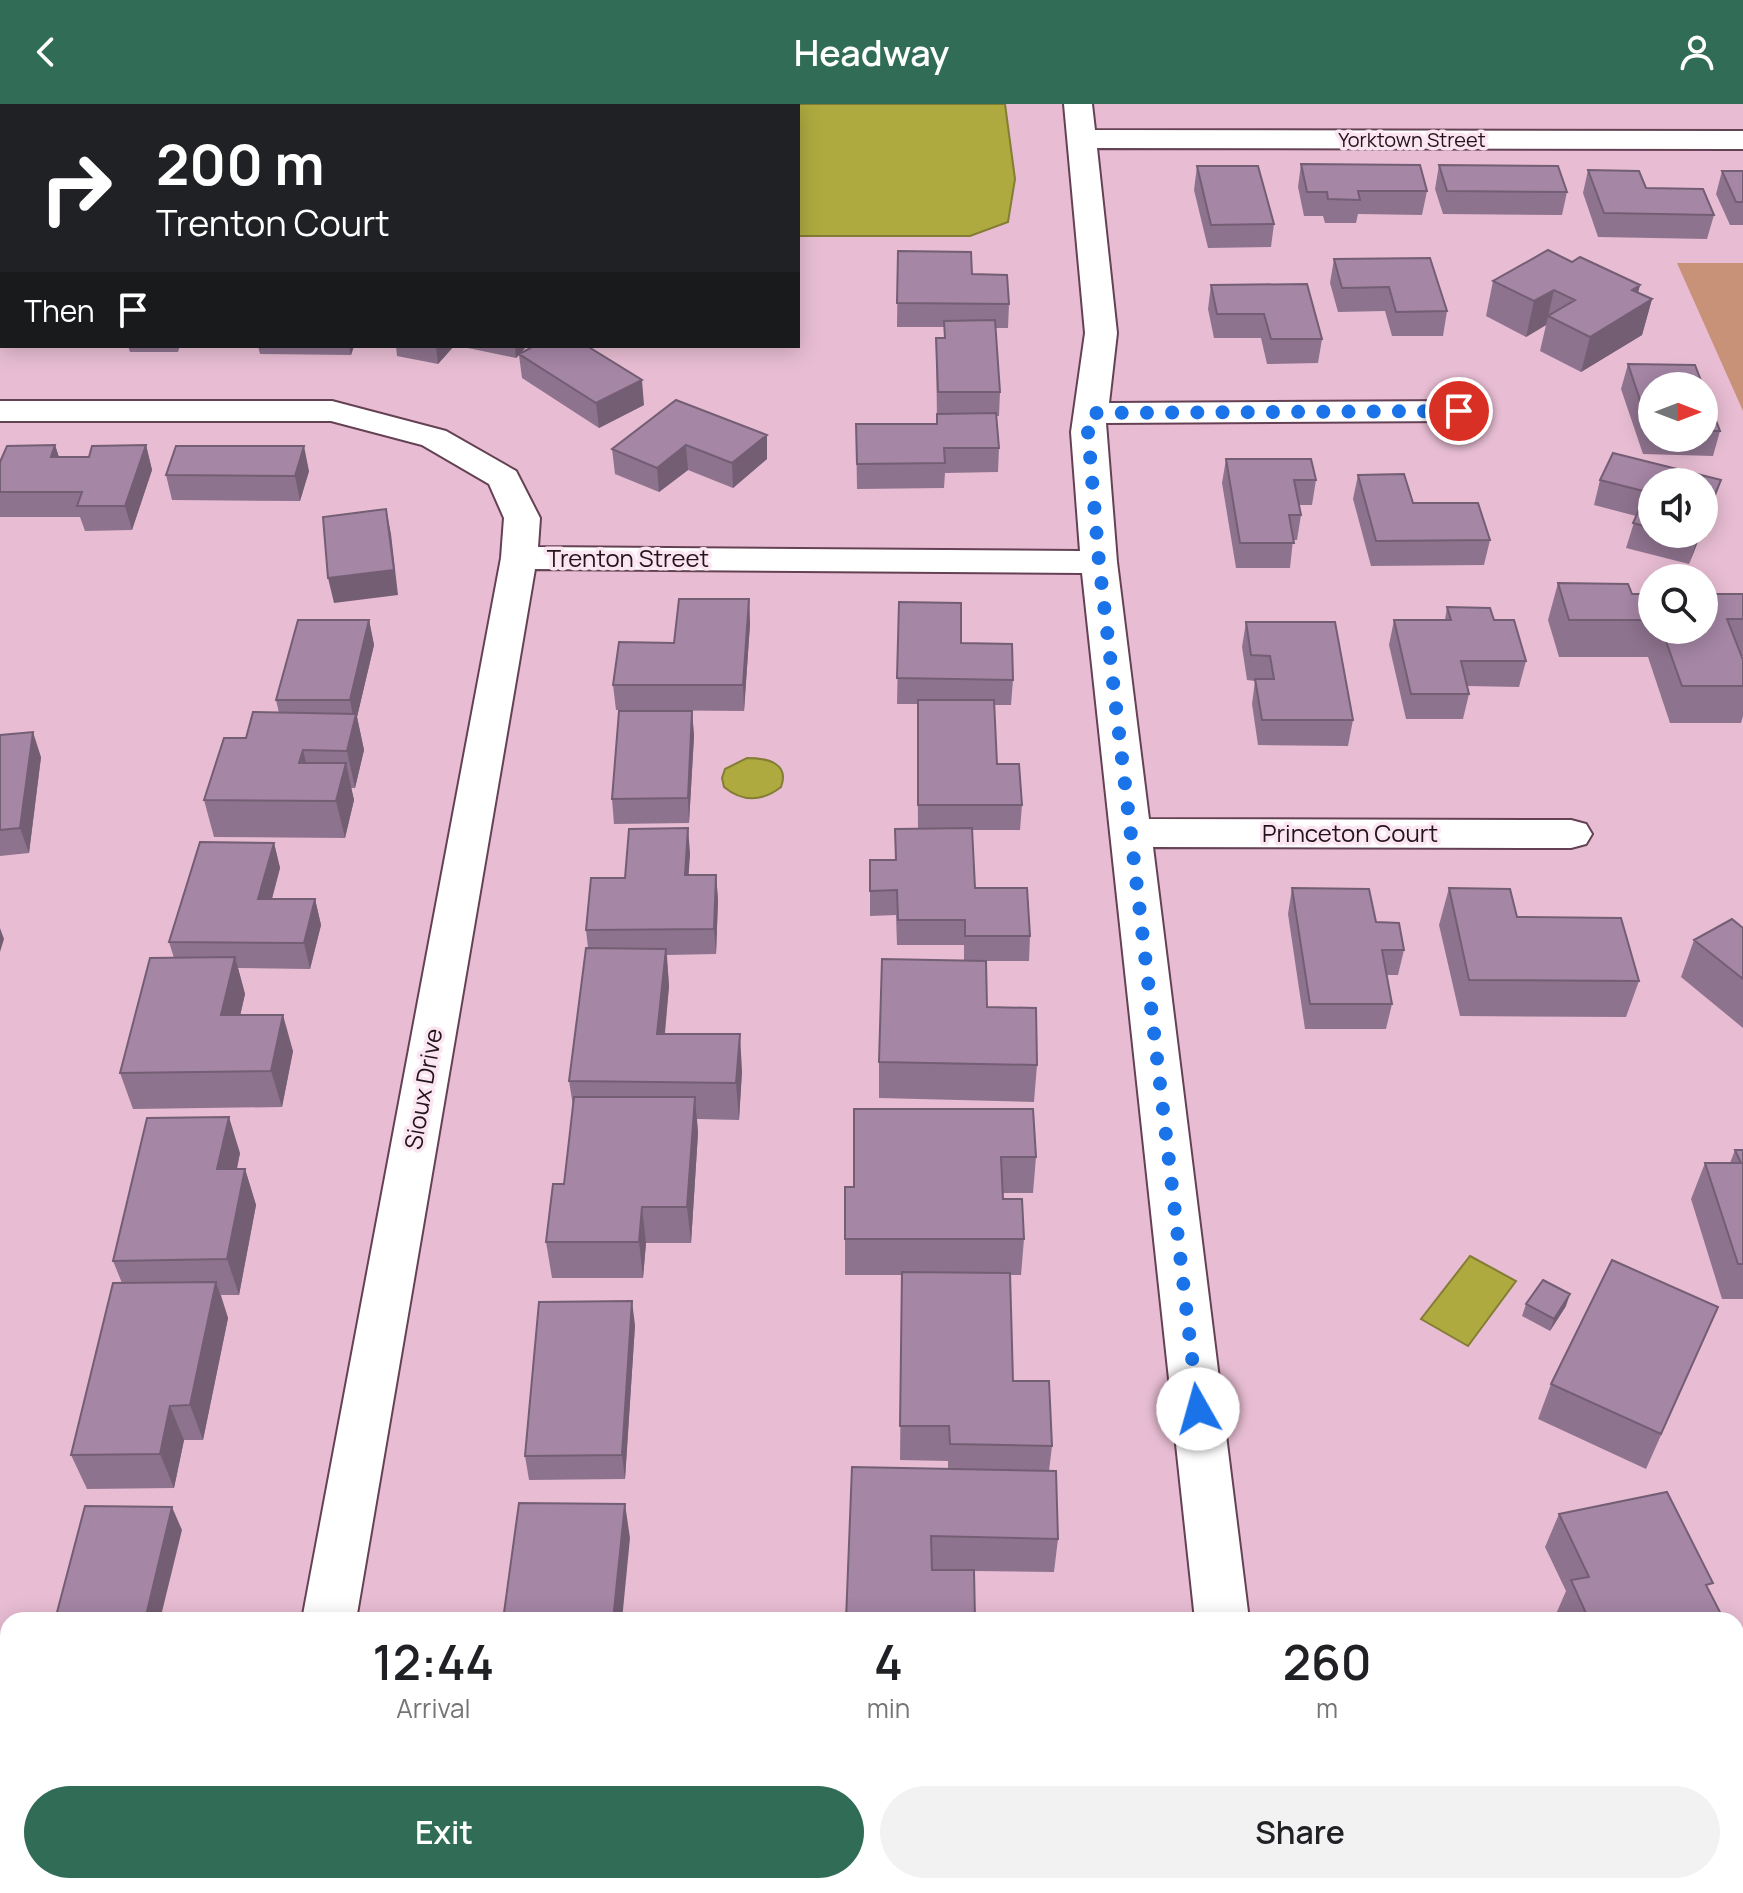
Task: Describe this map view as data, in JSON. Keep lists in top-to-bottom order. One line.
{"streets":{"street":["Yorktown Street","Trenton Street","Princeton Court","Sioux Drive"]},"crossings":[["Trenton Street","Sioux Drive"]],"north":"right","page":{"header":"Headway","turn":["200 m","Trenton Court"],"then":"Then","eta":["12:44","Arrival","4","min","260","m"],"buttons":["Exit","Share"]}}
